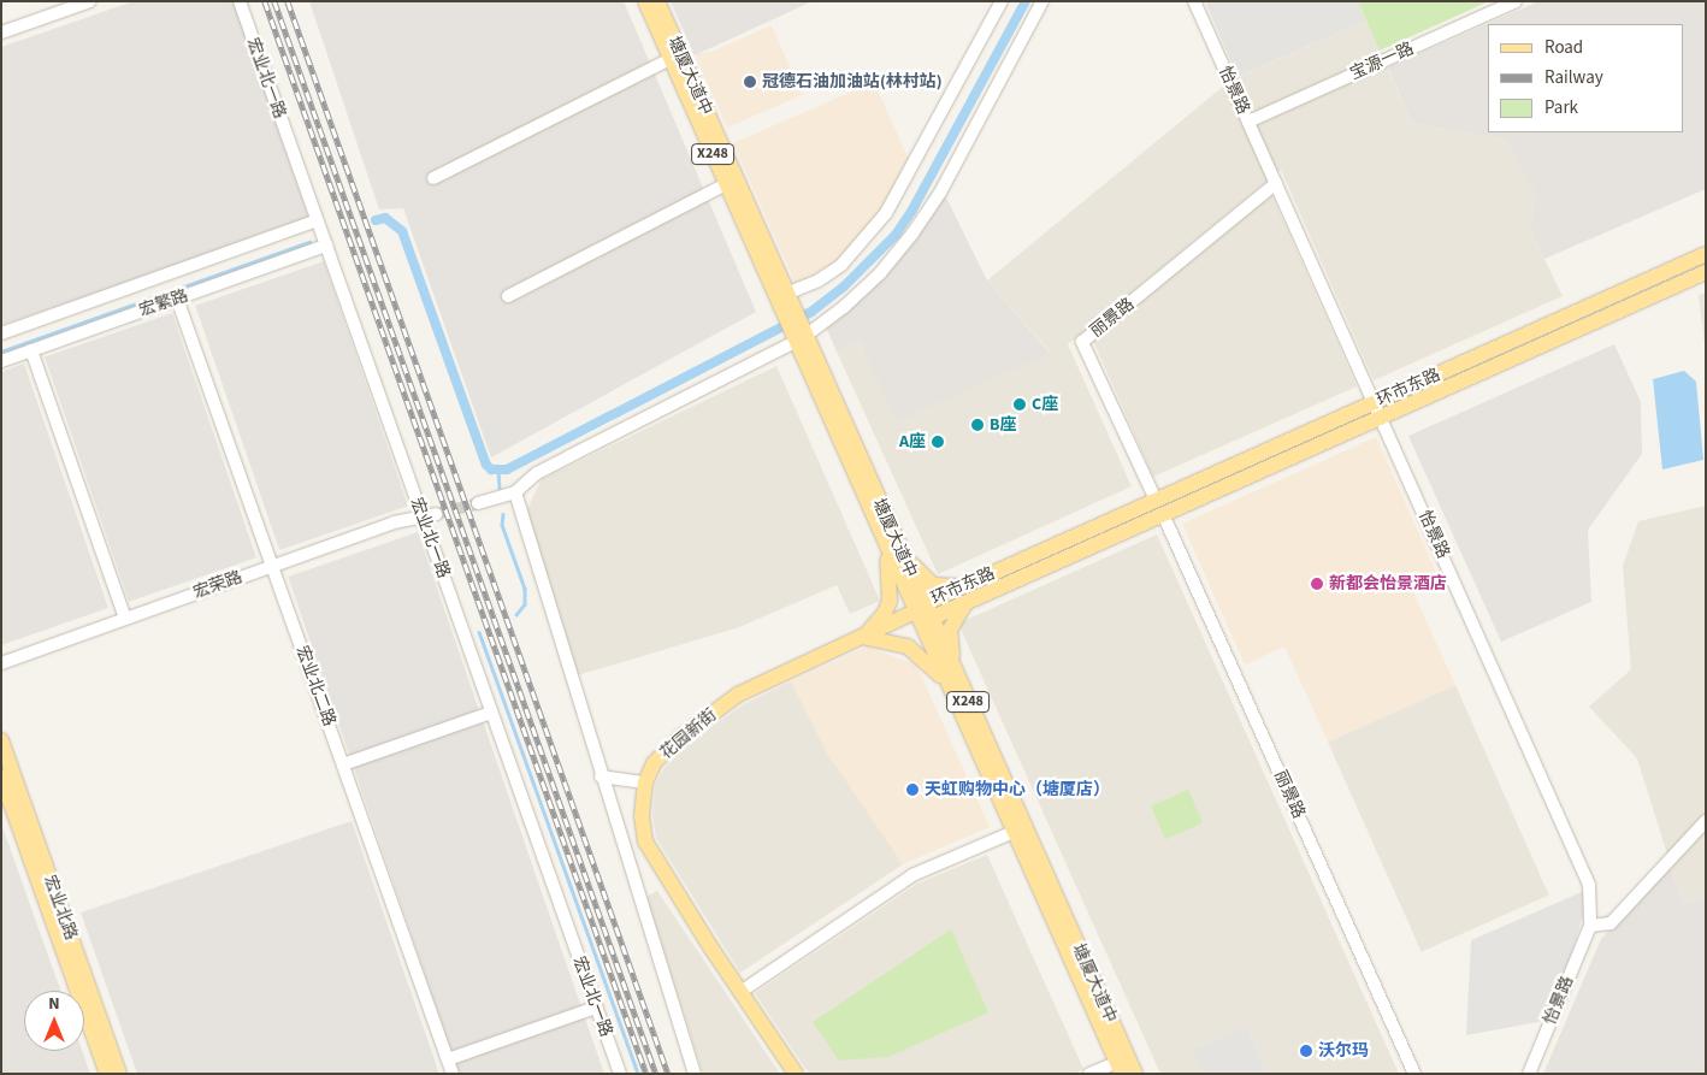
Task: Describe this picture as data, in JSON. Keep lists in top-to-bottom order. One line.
{"streets":{"main road":["塘厦大道中","X248","环市东路","花园新街","宏业北路"],"street":["宝源一路","宏业北一路","怡景路","宏繁路","丽景路","宏荣路","宏业北二路"]},"crossings":[["宝源一路","怡景路"],["塘厦大道中","环市东路"],["塘厦大道中","花园新街"],["宏业北一路","宏繁路"],["宏业北一路","宏荣路"],["怡景路","丽景路"],["怡景路","环市东路"],["宏繁路","宏业北二路"],["丽景路","环市东路"],["环市东路","花园新街"],["宏荣路","宏业北二路"]],"places":["冠德石油加油站(林村站)","C座","B座","A座","新都会怡景酒店","天虹购物中心（塘厦店）","沃尔玛"],"legend":["Road","Railway","Park"],"north":"top"}
